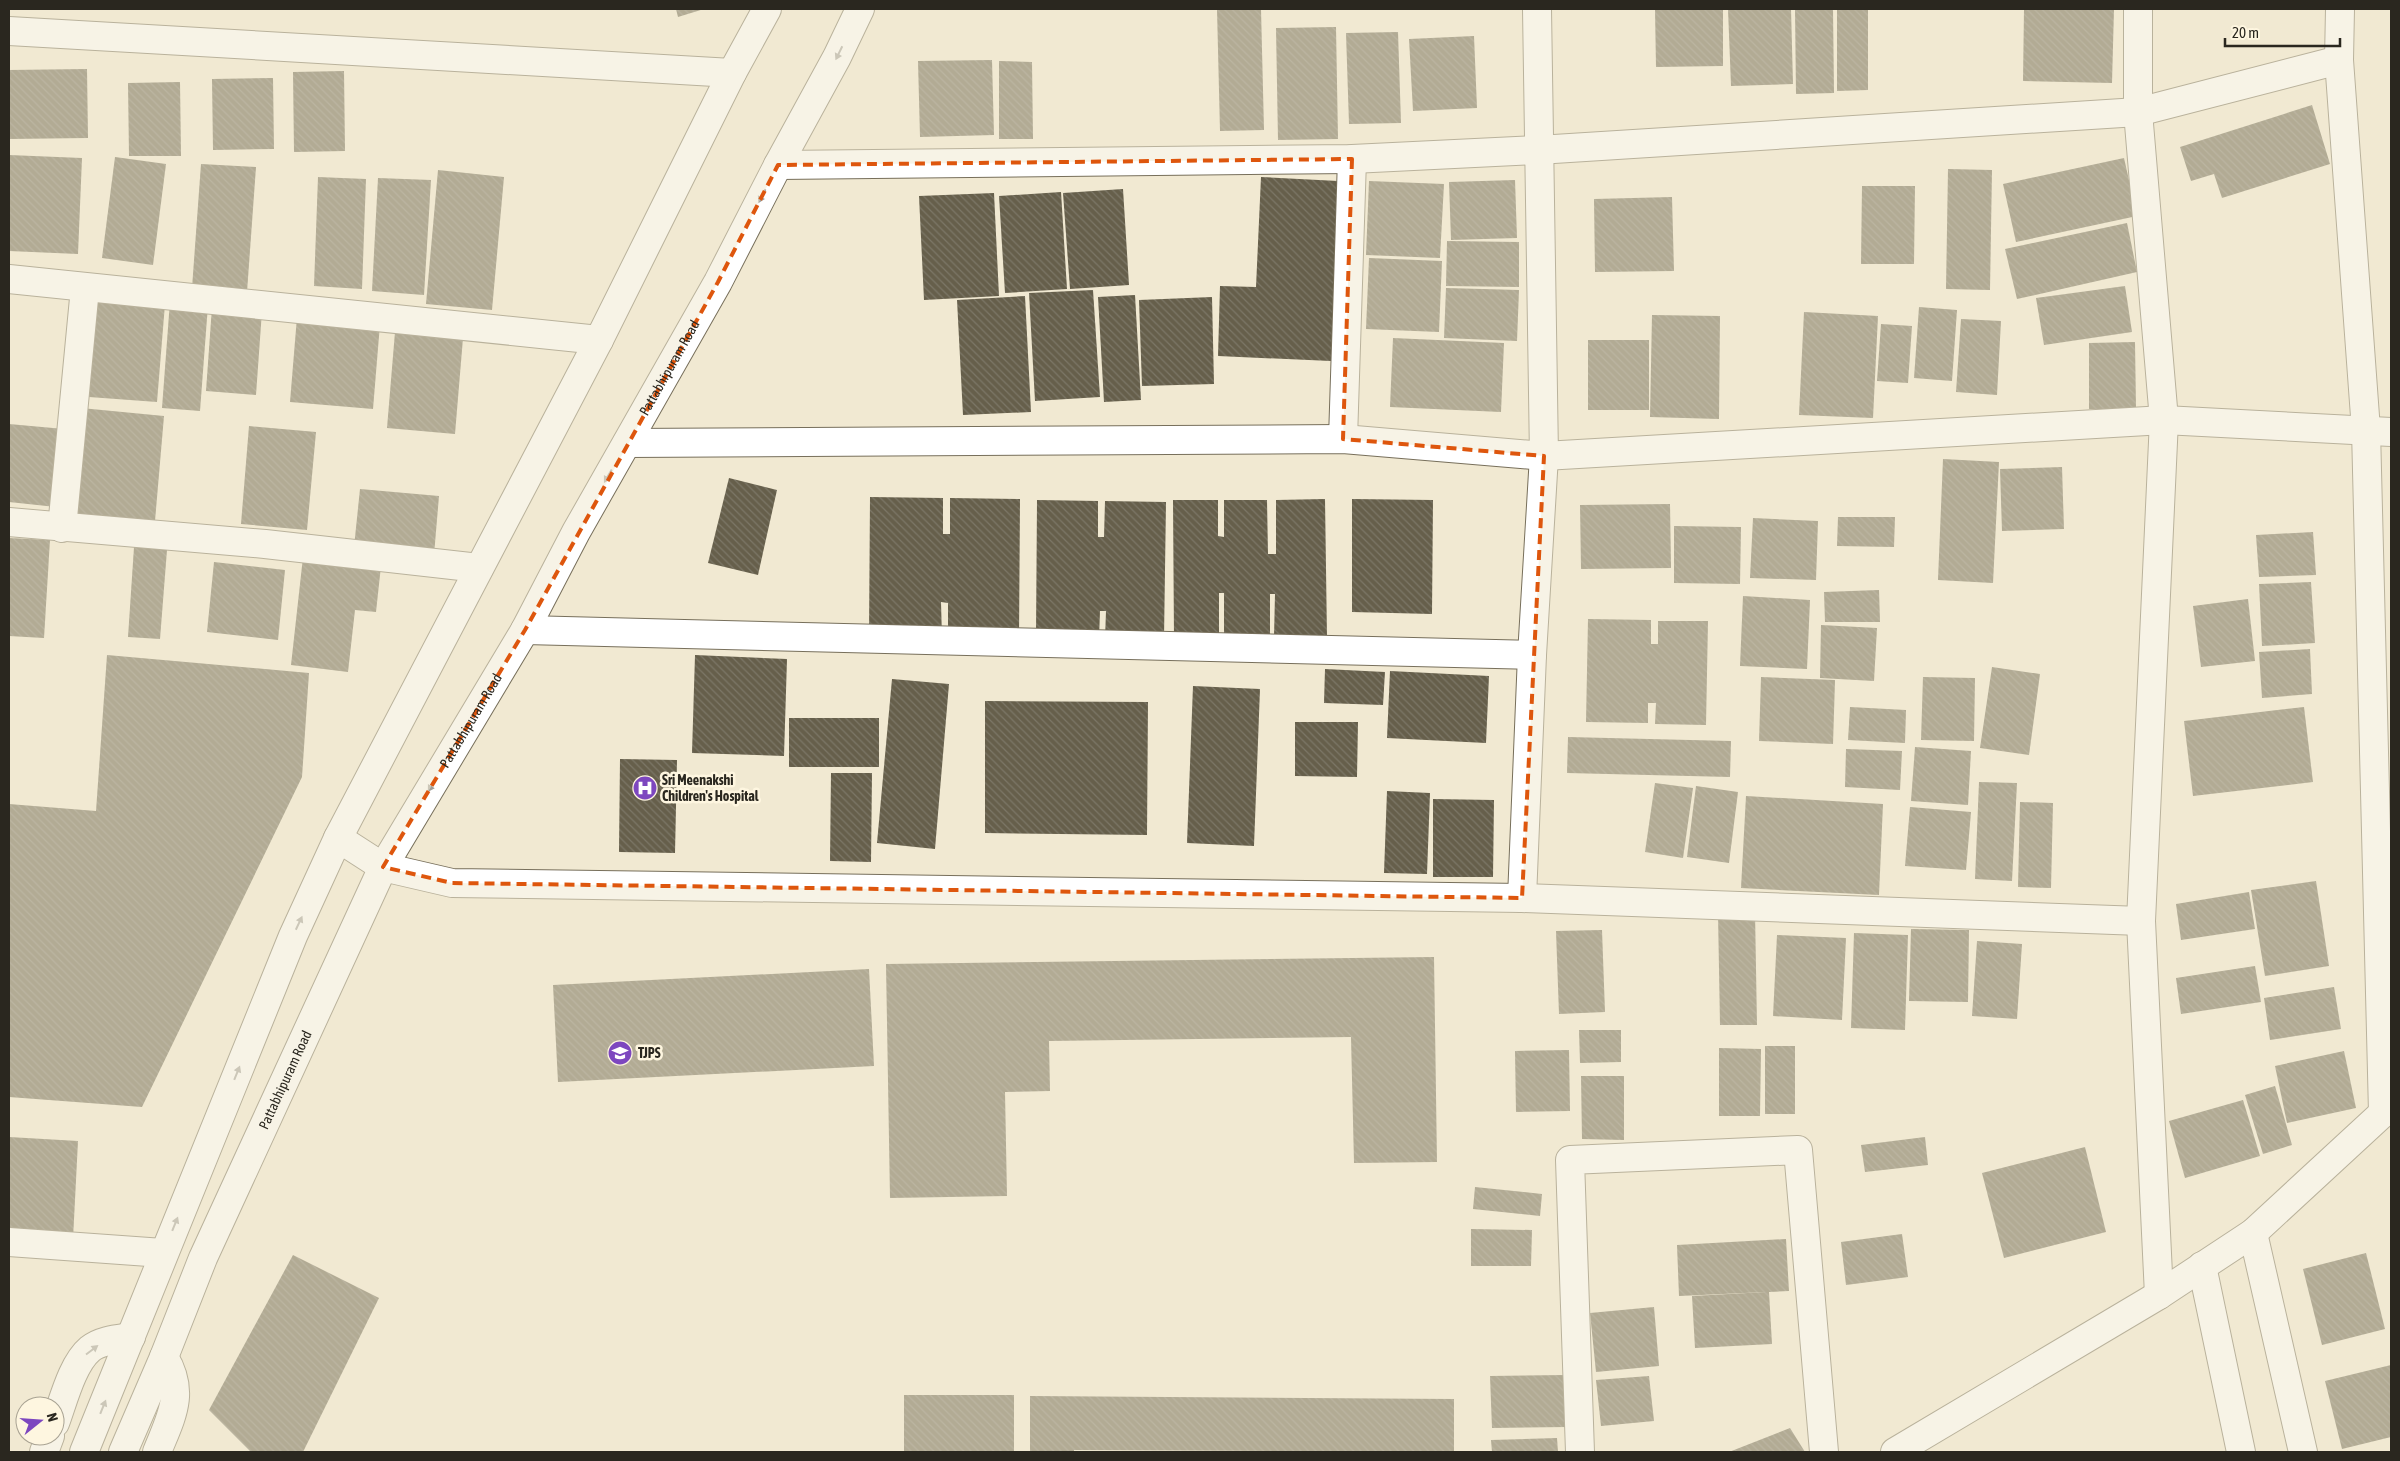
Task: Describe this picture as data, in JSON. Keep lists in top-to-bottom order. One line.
{"streets":{"street":["Pattabhipuram Road"]},"places":{"hospital":["Sri Meenakshi Children's Hospital"],"school or university":["TJPS"]},"scale_bar":"20 m","north":"right"}
